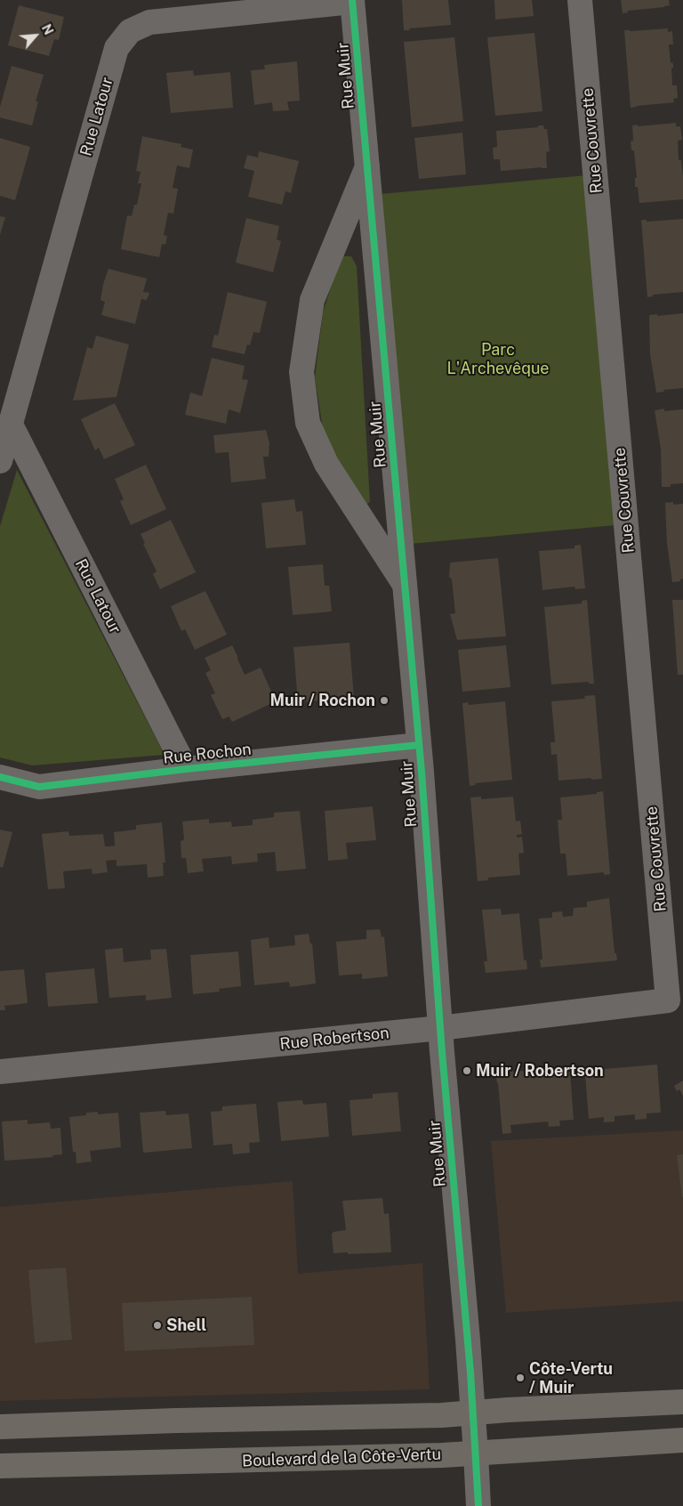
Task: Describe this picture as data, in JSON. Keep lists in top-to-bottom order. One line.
{"streets":{"main road":["Boulevard de la Côte-Vertu"],"street":["Rue Muir","Rue Latour","Rue Couvrette","Rue Rochon","Rue Robertson"]},"crossings":[["Rue Muir","Rue Latour"],["Rue Muir","Rue Rochon"],["Rue Muir","Rue Robertson"],["Rue Muir","Boulevard de la Côte-Vertu"],["Rue Latour","Rue Rochon"],["Rue Couvrette","Rue Robertson"]],"parks":["Parc L'Archevêque"],"places":["Muir / Rochon","Muir / Robertson","Shell","Côte-Vertu / Muir"],"north":"top right"}
